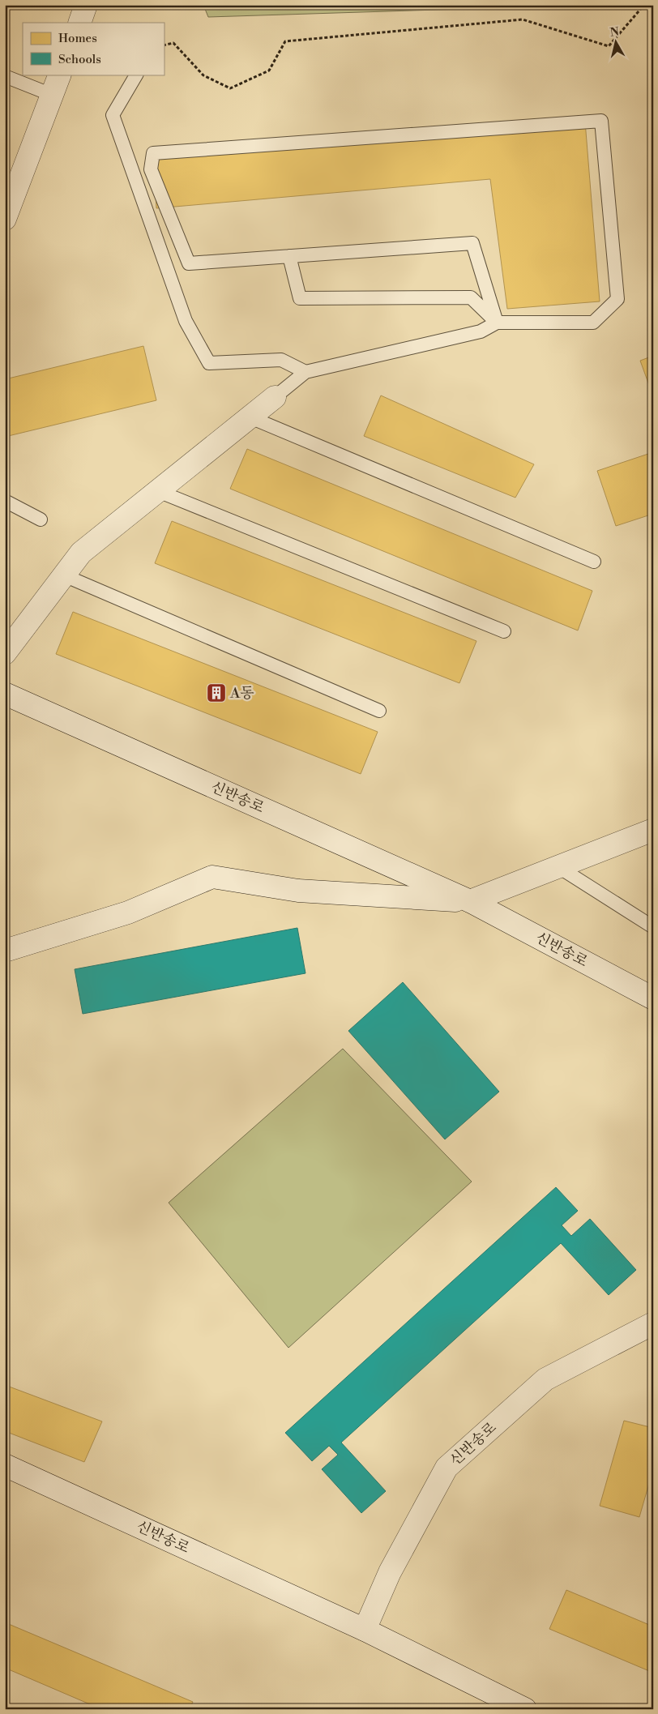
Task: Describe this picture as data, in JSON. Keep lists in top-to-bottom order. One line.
{"streets":{"main road":["신반송로"]},"places":{"building":["A동"]},"legend":["Homes","Schools"],"north":"top"}
